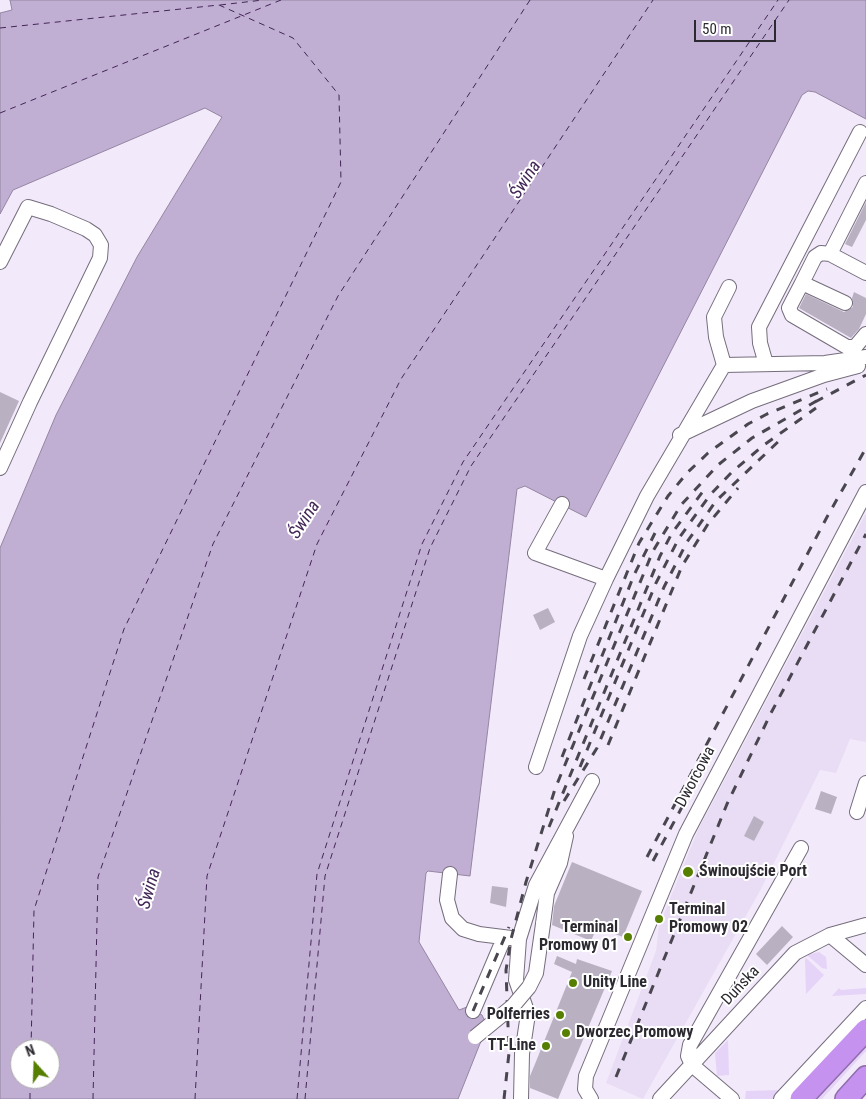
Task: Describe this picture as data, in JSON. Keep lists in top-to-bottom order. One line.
{"streets":{"street":["Dworcowa","Duńska"]},"water":["Świna"],"places":["Świnoujście Port","Terminal Promowy 02","Terminal Promowy 01","Unity Line","Polferries","Dworzec Promowy","TT-Line"],"scale_bar":"50 m","north":"top"}
